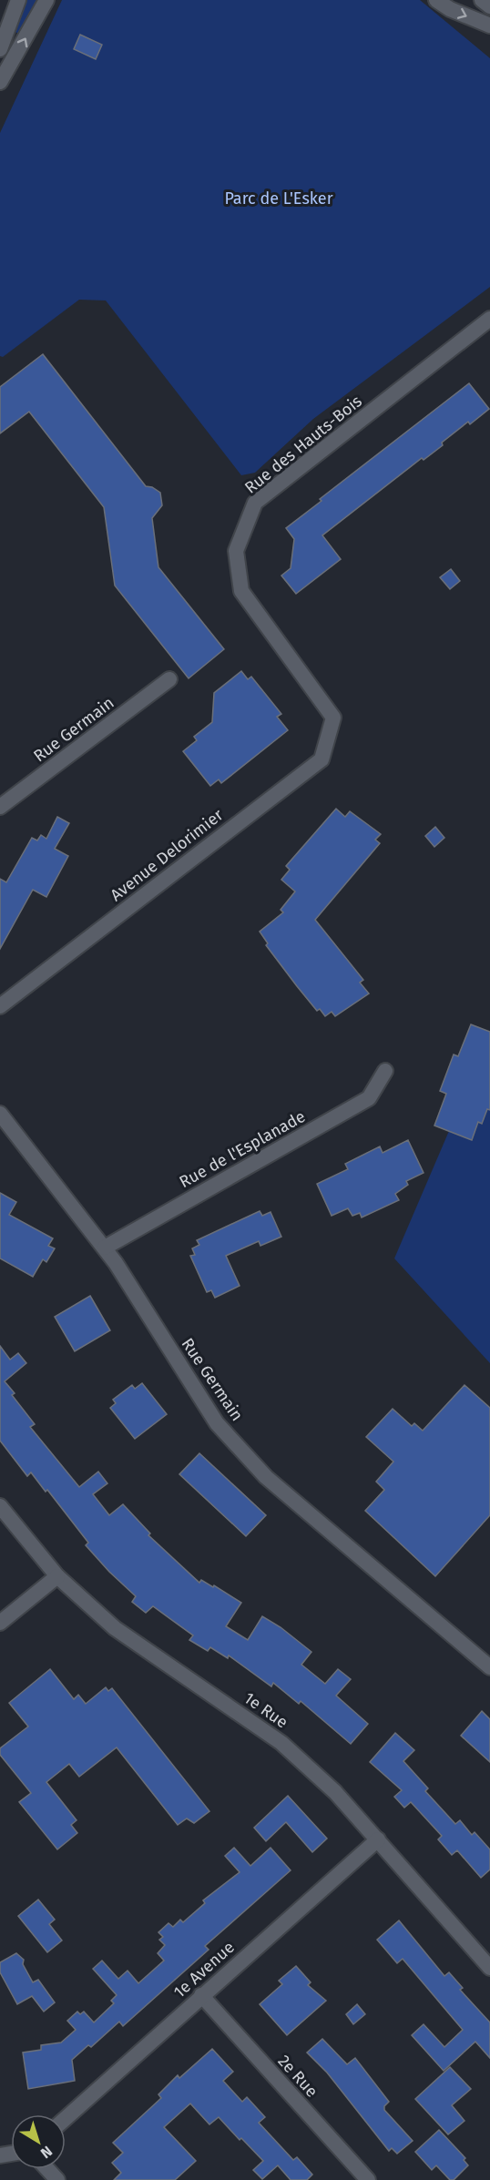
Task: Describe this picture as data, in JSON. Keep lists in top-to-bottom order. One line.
{"streets":{"street":["Rue des Hauts-Bois","Rue Germain","Avenue Delorimier","Rue de l'Esplanade","1e Rue","1e Avenue","2e Rue"]},"crossings":[["Rue des Hauts-Bois","Avenue Delorimier"],["Rue Germain","Rue de l'Esplanade"],["1e Rue","1e Avenue"],["1e Avenue","2e Rue"]],"parks":["Parc de L'Esker"],"north":"bottom right"}
